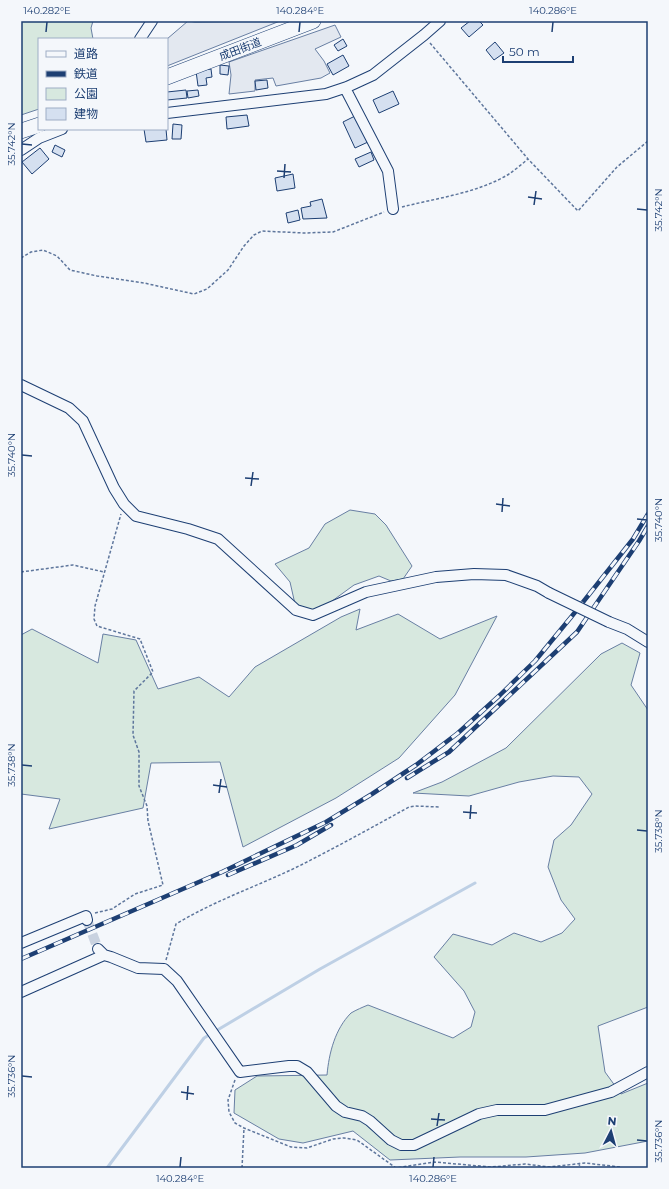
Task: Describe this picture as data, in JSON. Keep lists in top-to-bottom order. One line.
{"streets":{"highway":["成田街道"]},"legend":["道路","鉄道","公園","建物"],"scale_bar":"50 m","north":"top","coordinates":["140.282°E","140.284°E","140.286°E","35.742°N","35.740°N","35.738°N","35.736°N"]}
